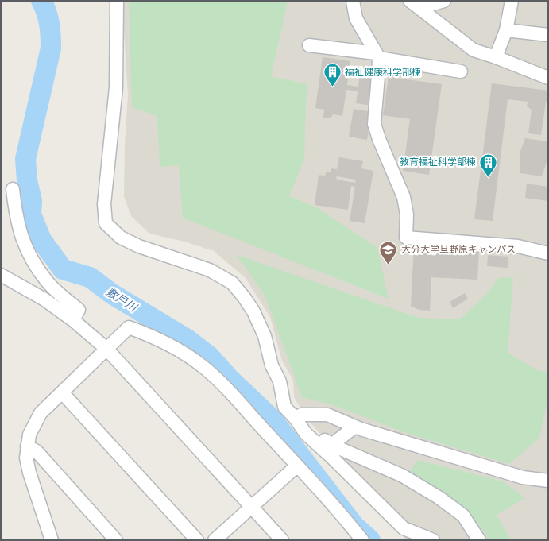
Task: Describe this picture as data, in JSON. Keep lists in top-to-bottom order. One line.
{"water":["敷戸川"],"places":{"building":["福祉健康科学部棟","教育福祉科学部棟"],"school or university":["大分大学旦野原キャンパス"]}}
